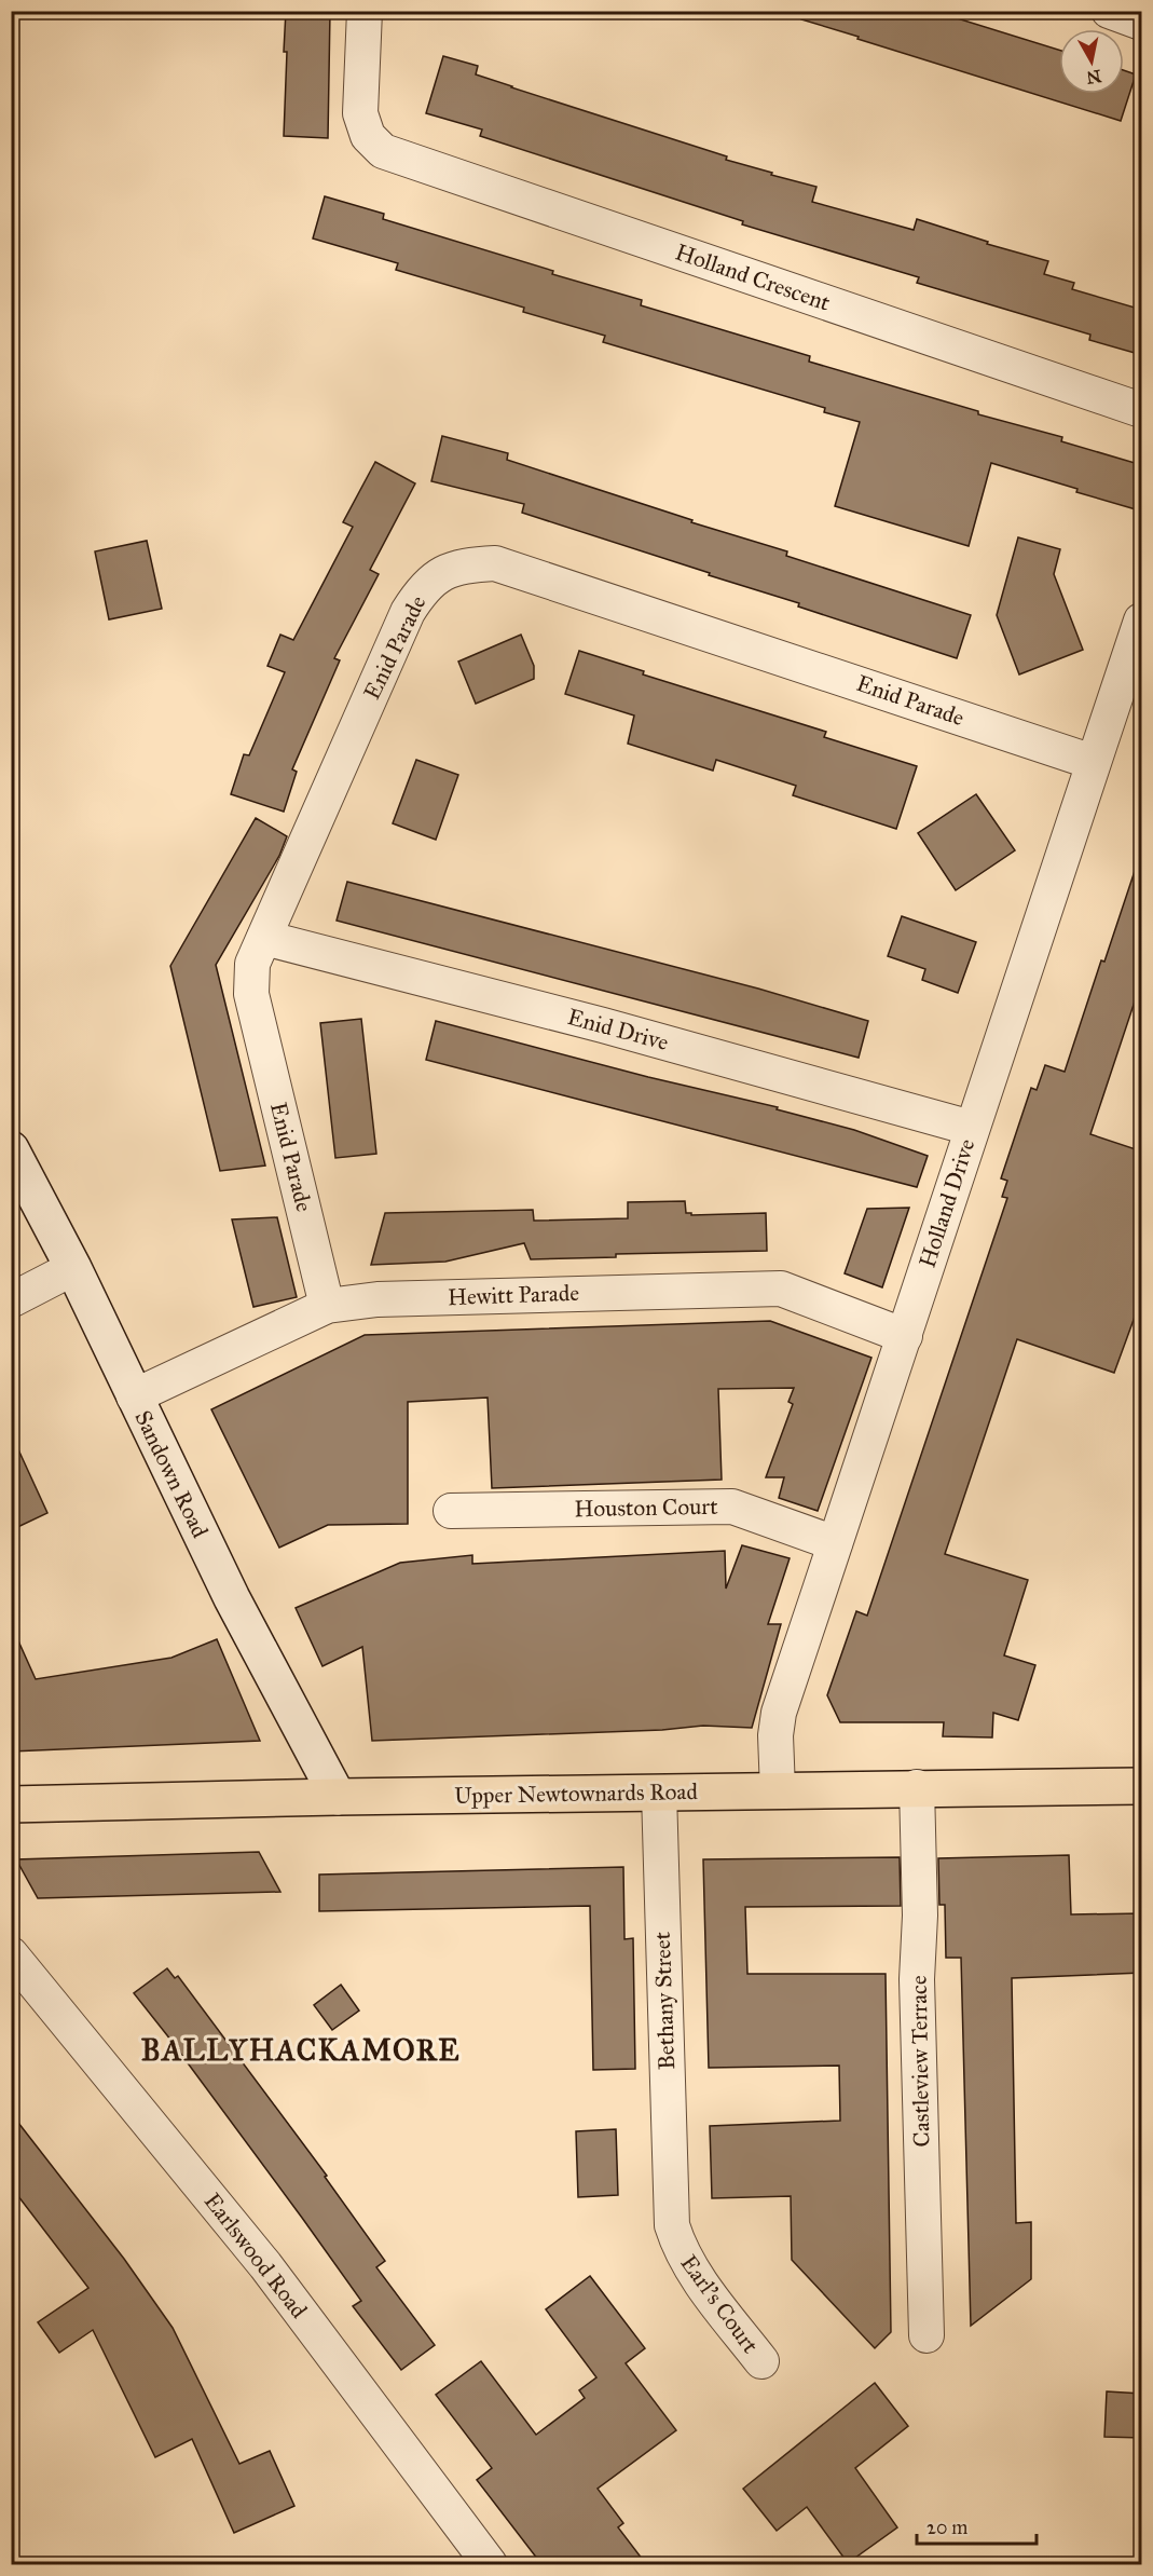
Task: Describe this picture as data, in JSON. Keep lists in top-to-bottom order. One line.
{"streets":{"main road":["Upper Newtownards Road"],"street":["Holland Crescent","Enid Parade","Enid Drive","Holland Drive","Hewitt Parade","Sandown Road","Houston Court","Bethany Street","Castleview Terrace","Earlswood Road","Earl's Court"]},"crossings":[["Enid Parade","Enid Drive"],["Enid Parade","Holland Drive"],["Enid Parade","Hewitt Parade"],["Enid Drive","Holland Drive"],["Holland Drive","Hewitt Parade"],["Holland Drive","Houston Court"],["Holland Drive","Upper Newtownards Road"],["Hewitt Parade","Sandown Road"],["Sandown Road","Upper Newtownards Road"],["Upper Newtownards Road","Bethany Street"],["Upper Newtownards Road","Castleview Terrace"],["Bethany Street","Earl's Court"]],"districts":["BALLYHACKAMORE"],"scale_bar":"20 m","north":"bottom"}
